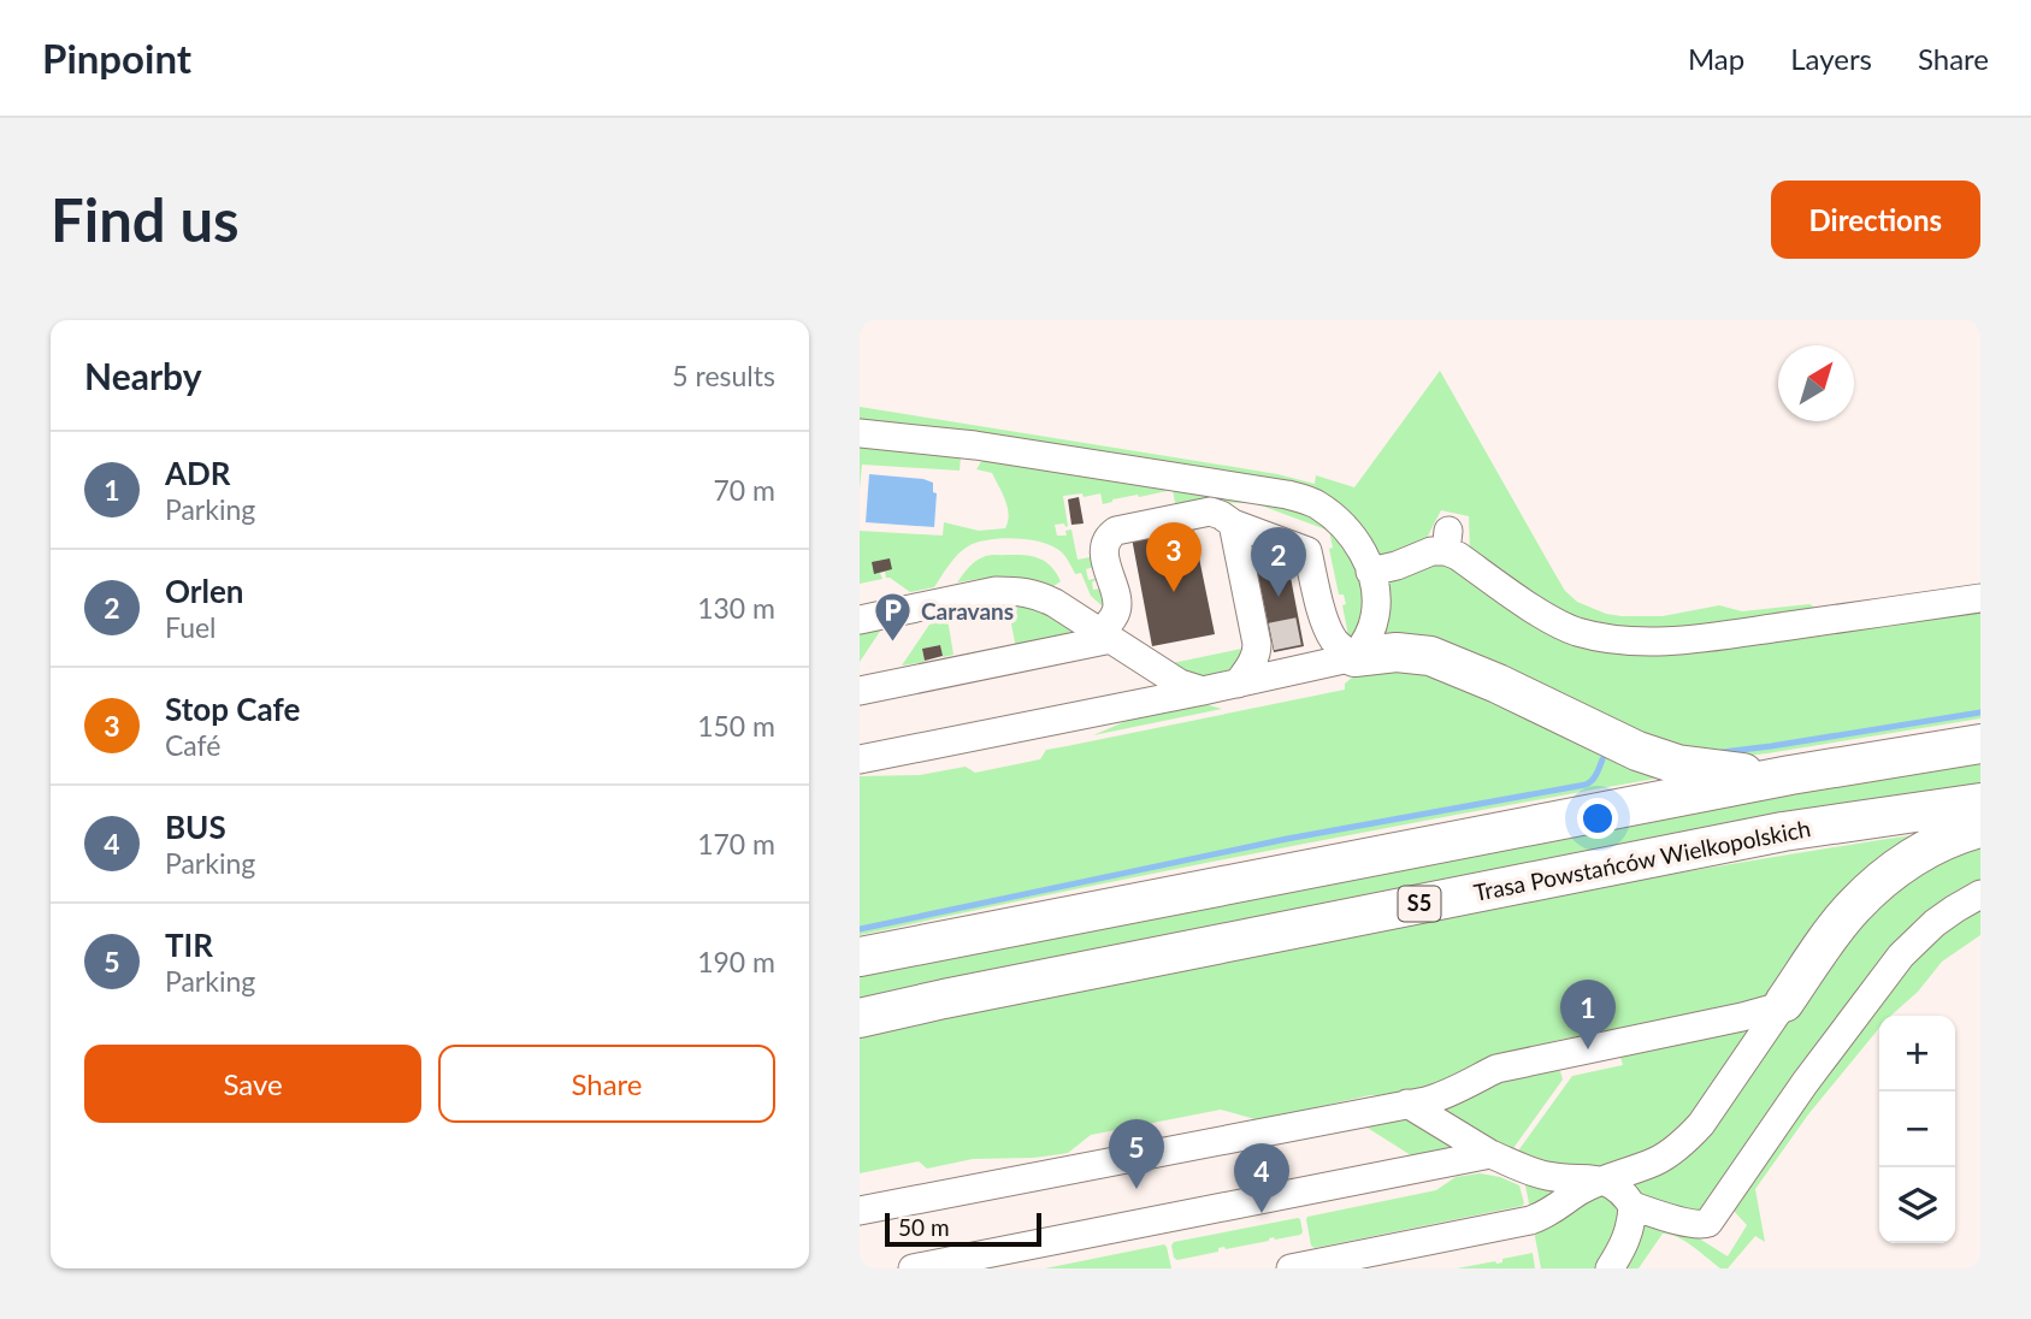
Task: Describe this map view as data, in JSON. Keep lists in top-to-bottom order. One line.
{"streets":{"highway":["Trasa Powstańców Wielkopolskich","S5"]},"places":{"parking":["Caravans"]},"scale_bar":"50 m","north":"top right","page":{"header":"Pinpoint","nav":["Map","Layers","Share"],"buttons":["Directions",["Save","Share"]],"title":"Find us","heading":["Nearby","5 results"],"list":[{"mark":"1","name":"ADR","note":"Parking","value":"70 m"},{"mark":"2","name":"Orlen","note":"Fuel","value":"130 m"},{"mark":"3","name":"Stop Cafe","note":"Café","value":"150 m"},{"mark":"4","name":"BUS","note":"Parking","value":"170 m"},{"mark":"5","name":"TIR","note":"Parking","value":"190 m"}],"pins":["3","2","1","5","4"],"map_buttons":["+","−"],"scale":"50 m"}}
